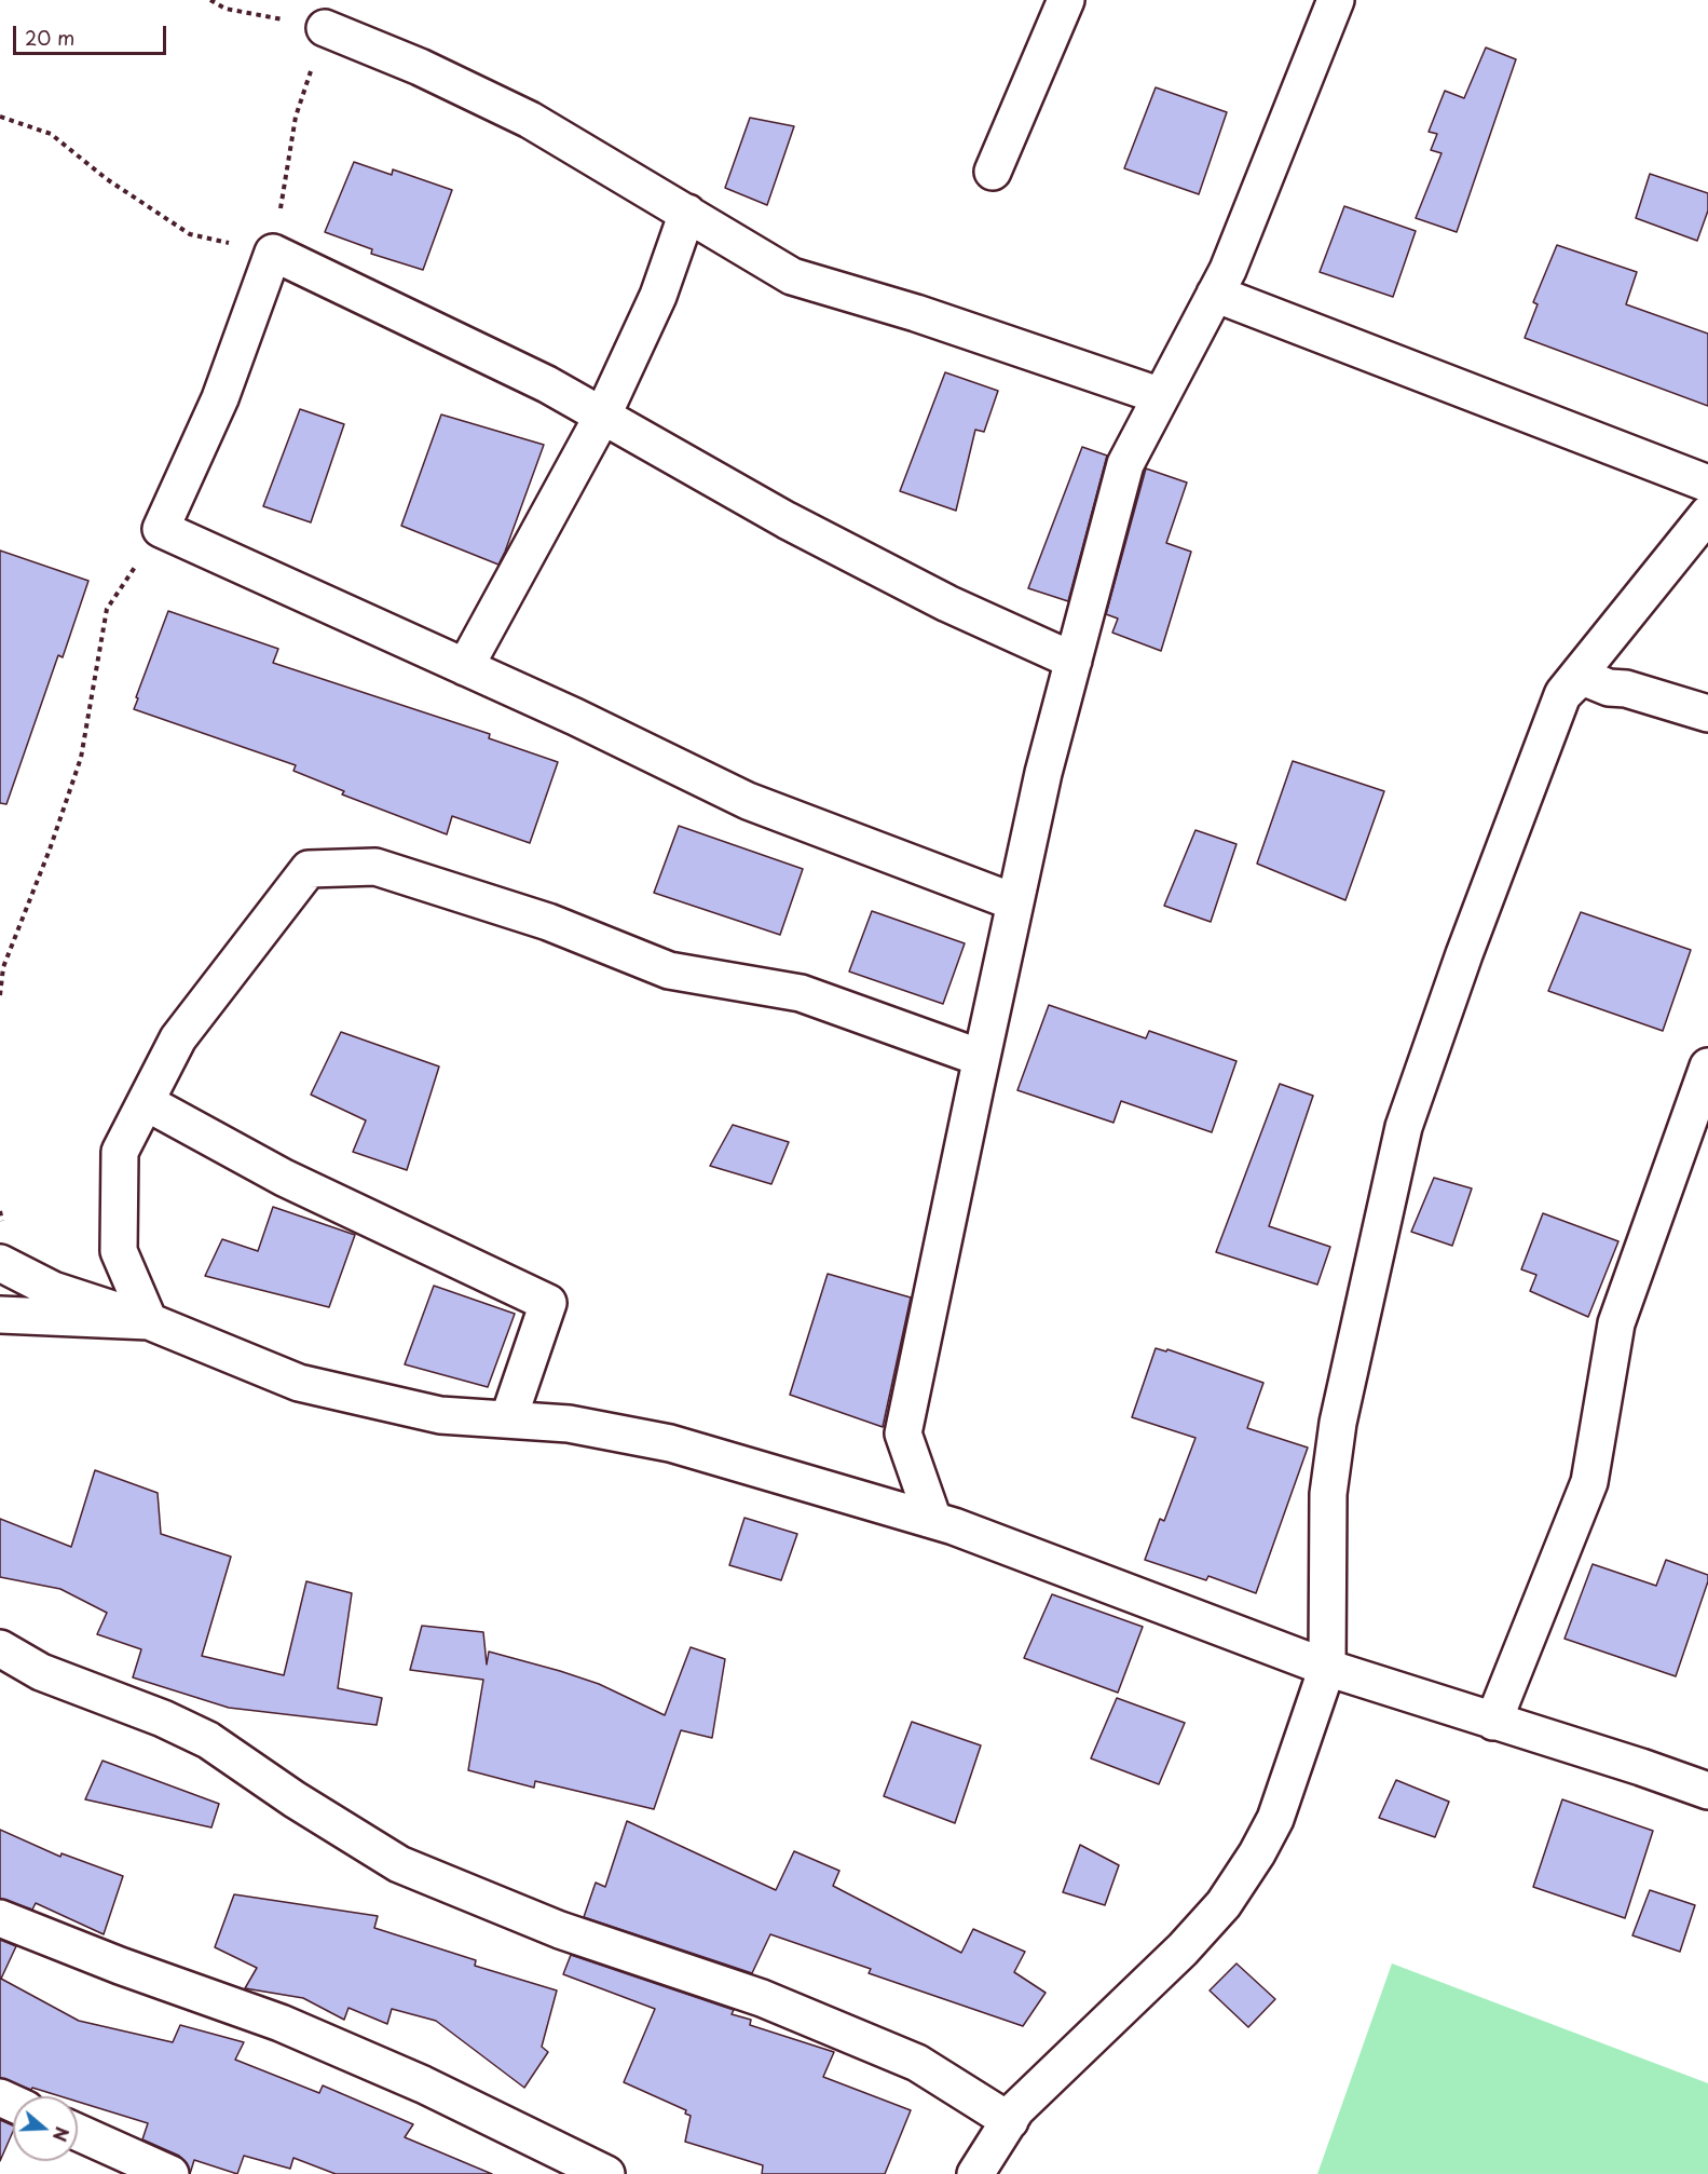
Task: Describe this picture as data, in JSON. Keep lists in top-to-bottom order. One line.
{"scale_bar":"20 m","north":"right"}
